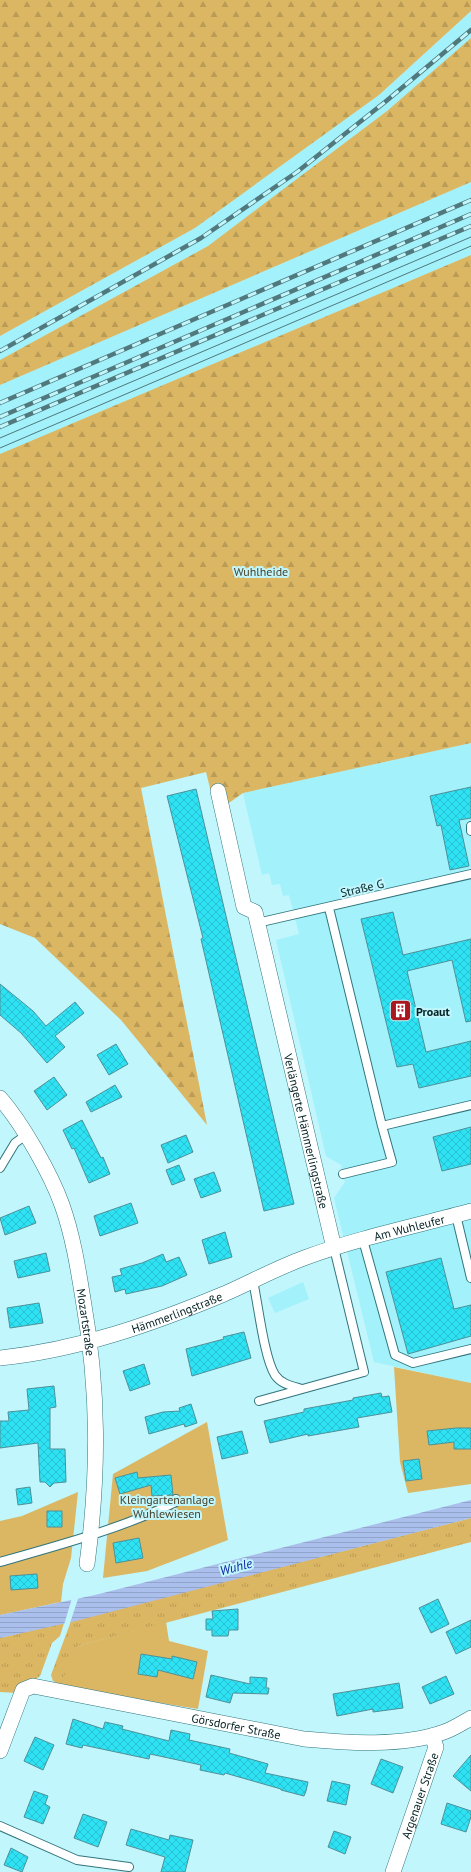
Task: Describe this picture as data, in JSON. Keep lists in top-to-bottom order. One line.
{"streets":{"street":["Verlängerte Hämmerlingstraße","Am Wuhleufer","Hämmerlingstraße","Mozartstraße","Görsdorfer Straße","Argenauer Straße"],"lane":["Straße G"]},"crossings":[["Straße G","Verlängerte Hämmerlingstraße"],["Verlängerte Hämmerlingstraße","Am Wuhleufer"],["Verlängerte Hämmerlingstraße","Hämmerlingstraße"],["Am Wuhleufer","Hämmerlingstraße"],["Hämmerlingstraße","Mozartstraße"],["Görsdorfer Straße","Argenauer Straße"]],"water":["Wuhle"],"parks":["Wuhlheide","Kleingartenanlage Wuhlewiesen"],"places":{"building":["Proaut"]}}
